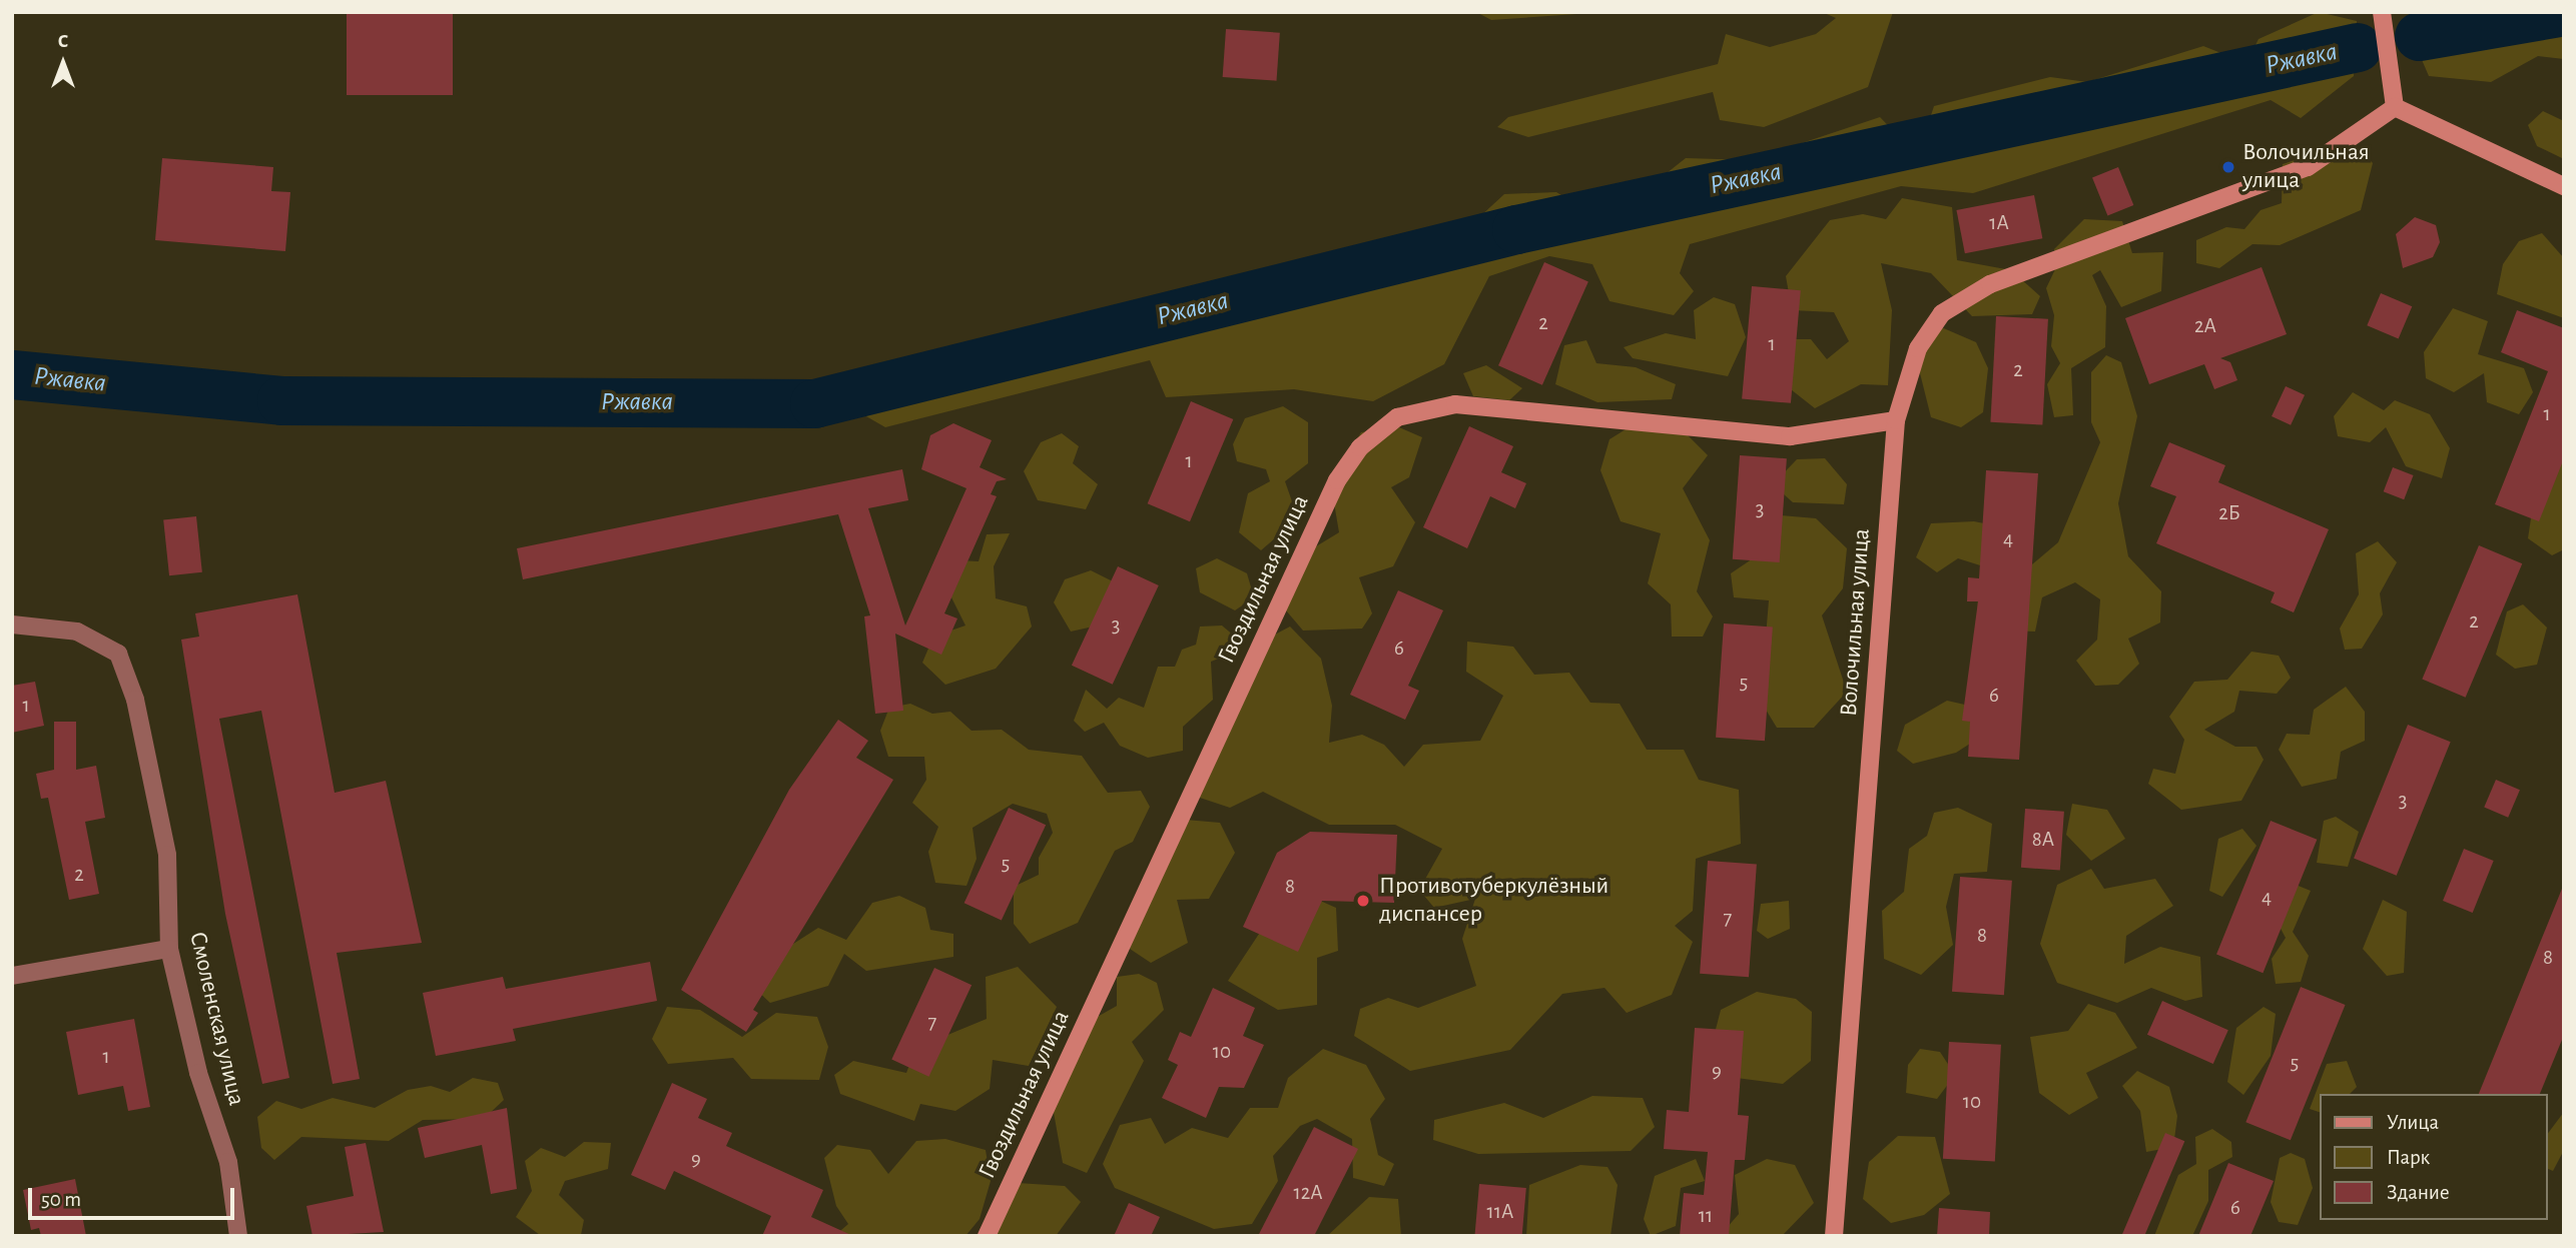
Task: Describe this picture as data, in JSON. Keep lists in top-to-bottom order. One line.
{"streets":{"street":["Гвоздильная улица","Волочильная улица","Смоленская улица"]},"crossings":[["Гвоздильная улица","Волочильная улица"]],"water":["Ржавка"],"places":["Волочильная улица","Противотуберкулёзный диспансер"],"house_numbers":["1А","2","2А","1","2","1","1","3","2Б","4","2","3","6","5","6","1","3","8А","5","2","8","4","7","8","8","7","10","1","5","9","10","9","12А","6","11А","11"],"legend":["Улица","Парк","Здание"],"scale_bar":"50 m","north":"top"}
